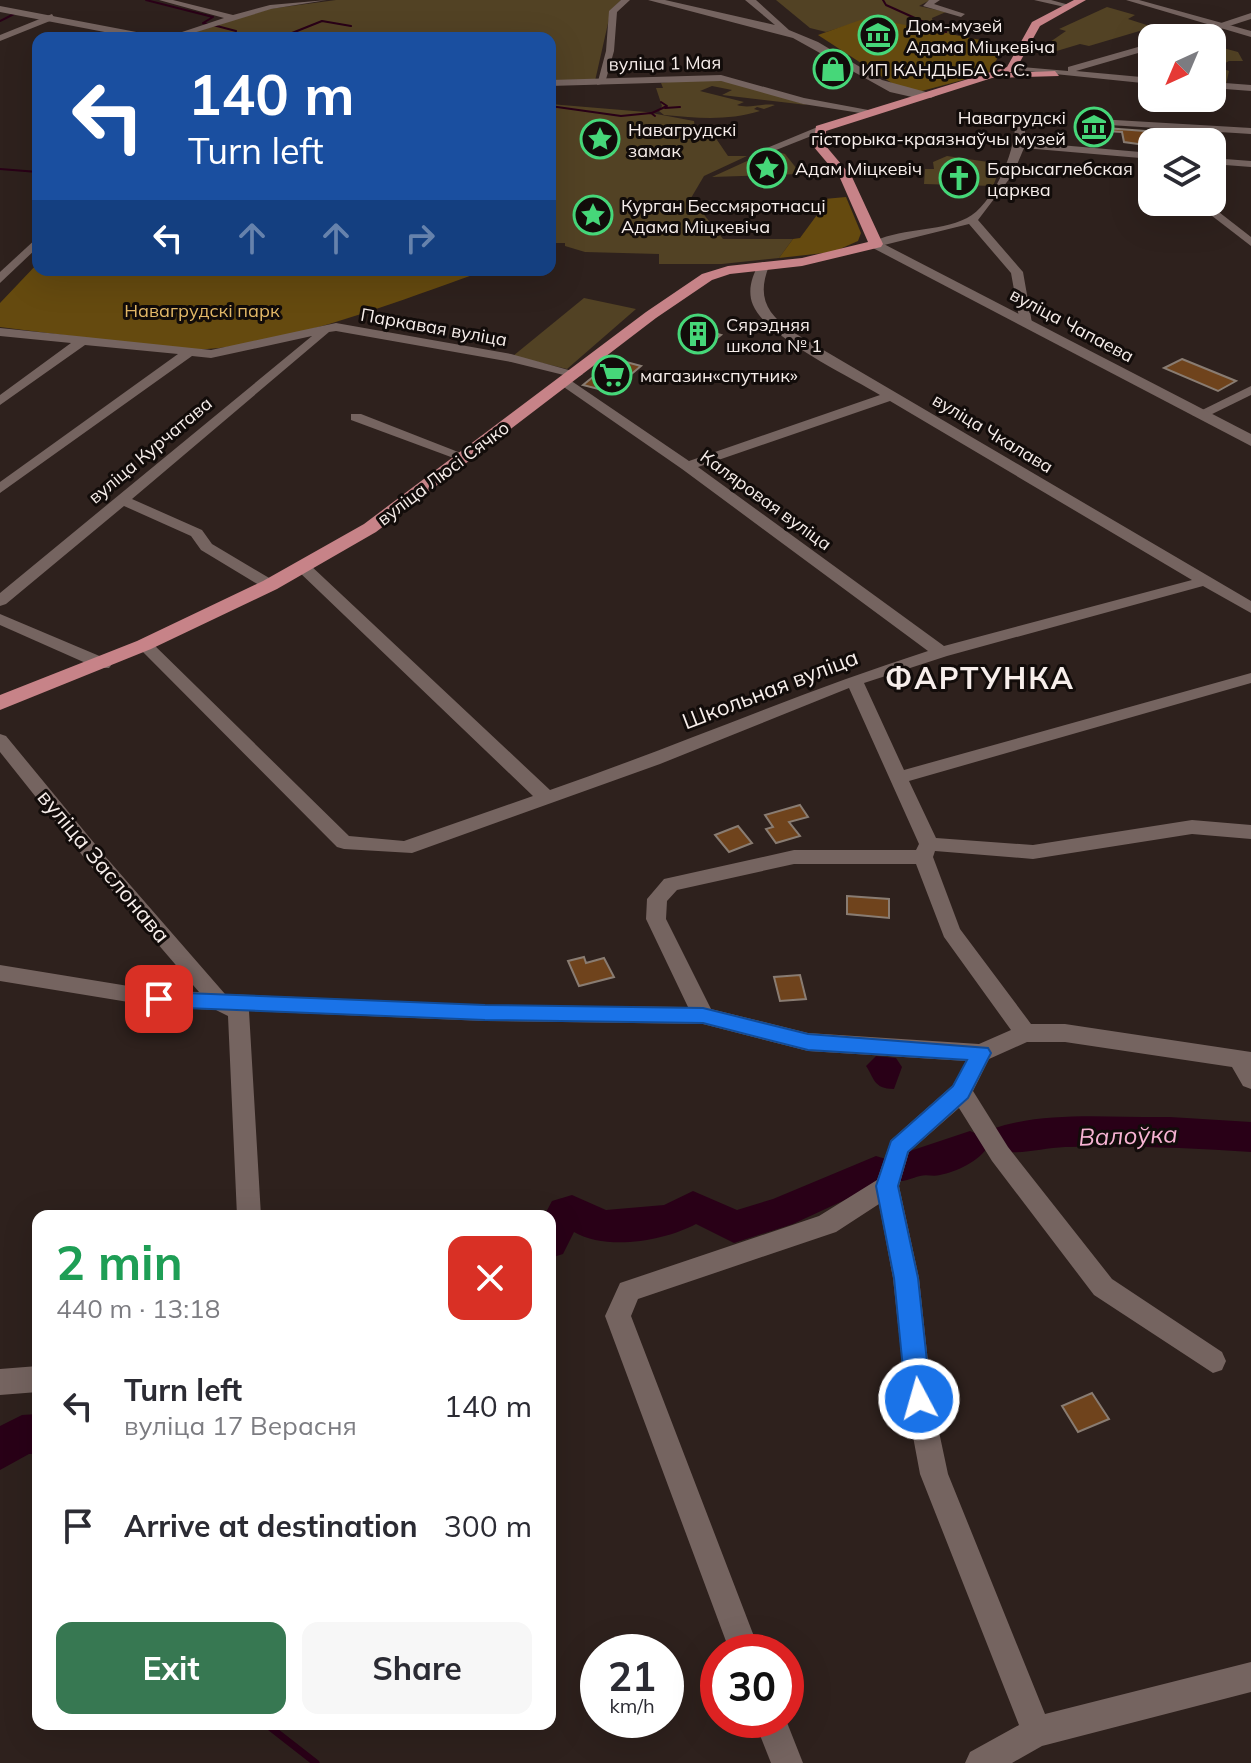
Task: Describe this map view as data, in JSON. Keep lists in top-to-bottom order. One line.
{"streets":{"main road":["вуліца Люсі Сячко"],"street":["вуліца 1 Мая","вуліца Чапаева","Паркавая вуліца","вуліца Чкалава","вуліца Курчатава","Каляровая вуліца","Школьная вуліца","вуліца Заслонава"]},"crossings":[["вуліца Чапаева","вуліца Люсі Сячко"],["Паркавая вуліца","вуліца Курчатава"],["Паркавая вуліца","вуліца Люсі Сячко"],["Паркавая вуліца","Каляровая вуліца"],["вуліца Чкалава","вуліца Люсі Сячко"],["вуліца Чкалава","Школьная вуліца"],["вуліца Люсі Сячко","Каляровая вуліца"],["вуліца Люсі Сячко","Школьная вуліца"],["Каляровая вуліца","Школьная вуліца"]],"districts":["ФАРТУНКА"],"water":["Валоўка"],"parks":["Навагрудскі парк"],"places":{"museum":["Дом-музей Адама Міцкевіча","Навагрудскі гісторыка-краязнаўчы музей"],"shop":["ИП КАНДЫБА С. С."],"place":["Навагрудскі замак","Адам Міцкевіч","Курган Бессмяротнасці Адама Міцкевіча"],"church":["Барысаглебская царква"],"building":["Сярэдняя школа № 1"],"supermarket":["магазин«спутник»"]},"north":"bottom left","page":{"turn":["140 m","Turn left"],"heading":["2 min","440 m · 13:18"],"list":[{"name":"Turn left","note":"вуліца 17 Верасня","value":"140 m"},{"name":"Arrive at destination","value":"300 m"}],"buttons":["Exit","Share"],"speed":"21 km/h","limit":"30"}}
